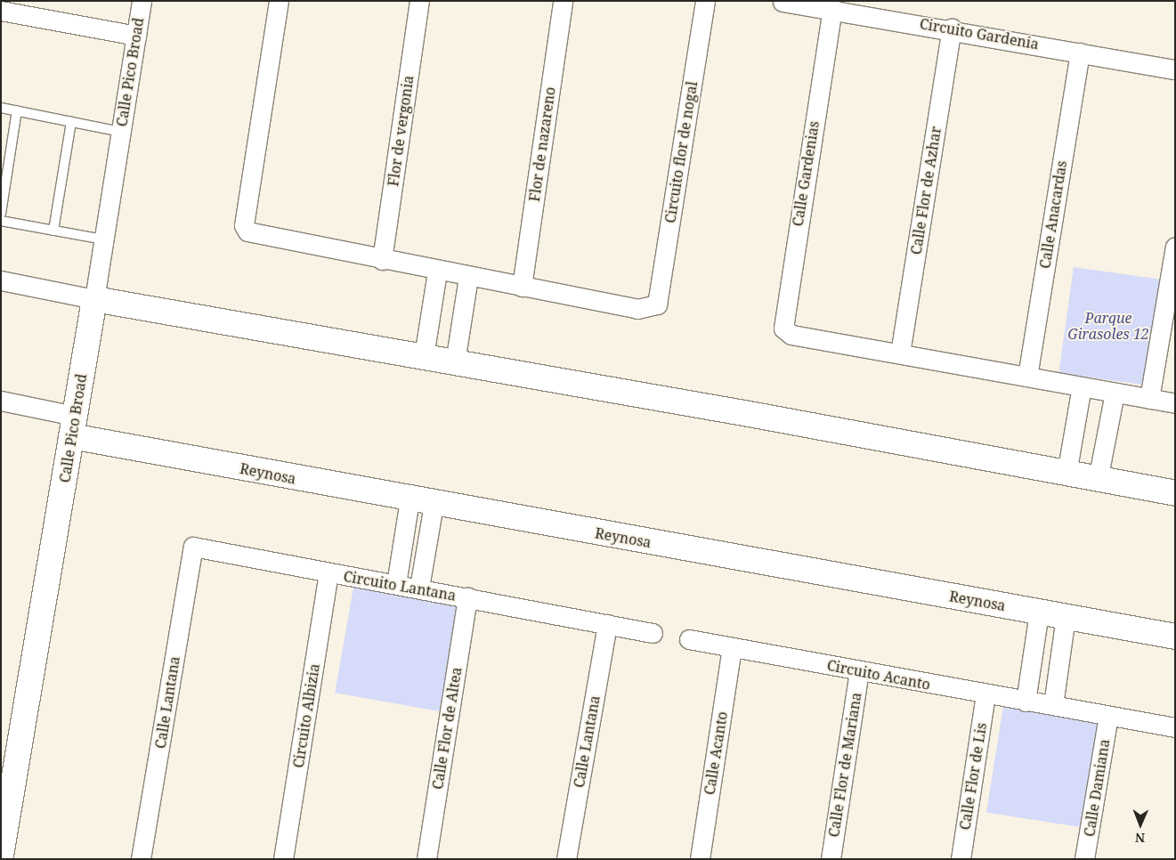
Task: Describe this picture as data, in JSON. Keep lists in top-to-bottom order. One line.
{"streets":{"main road":["Calle Pico Broad","Reynosa"],"street":["Circuito Gardenia","Flor de vergonia","Flor de nazareno","Circuito flor de nogal","Calle Gardenias","Calle Flor de Azhar","Calle Anacardas","Circuito Lantana","Circuito Acanto","Calle Lantana","Circuito Albizia","Calle Flor de Altea","Calle Acanto","Calle Flor de Mariana","Calle Flor de Lis","Calle Damiana"]},"crossings":[["Circuito Gardenia","Calle Gardenias"],["Circuito Gardenia","Calle Flor de Azhar"],["Circuito Gardenia","Calle Anacardas"],["Calle Pico Broad","Reynosa"],["Flor de nazareno","Circuito flor de nogal"],["Calle Gardenias","Calle Flor de Azhar"],["Circuito Lantana","Calle Lantana"],["Circuito Lantana","Circuito Albizia"],["Circuito Lantana","Calle Flor de Altea"],["Circuito Acanto","Calle Acanto"],["Circuito Acanto","Calle Flor de Mariana"],["Circuito Acanto","Calle Flor de Lis"],["Circuito Acanto","Calle Damiana"]],"parks":["Parque Girasoles 12"],"north":"bottom"}
